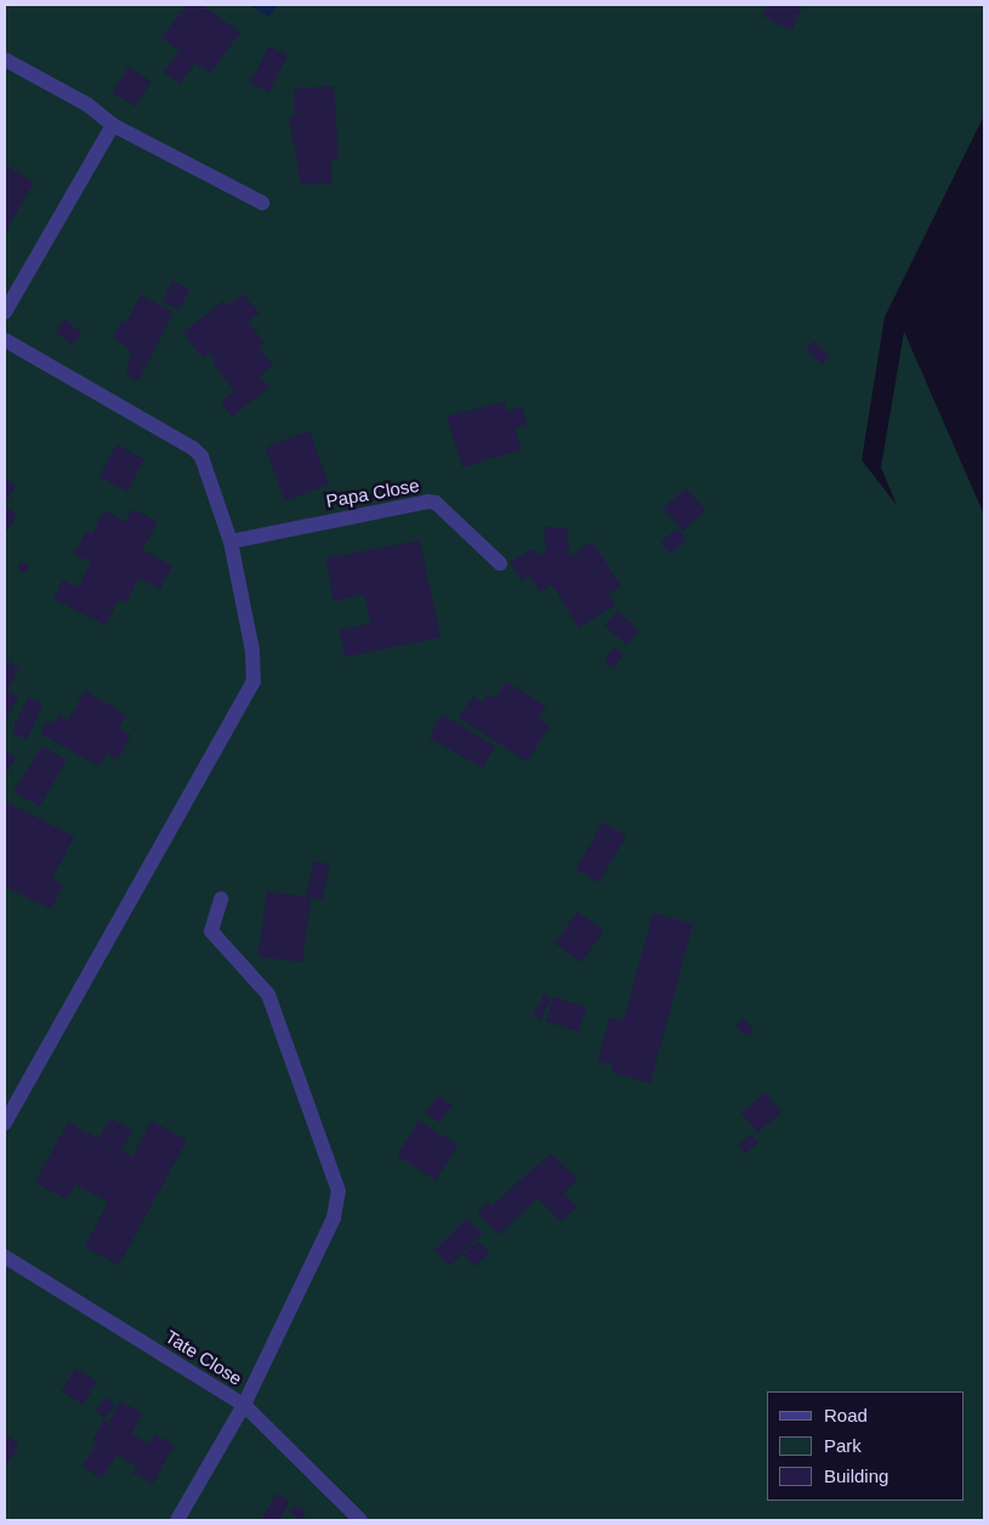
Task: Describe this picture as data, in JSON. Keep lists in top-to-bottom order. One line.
{"streets":{"street":["Papa Close","Tate Close"]},"legend":["Road","Park","Building"]}
